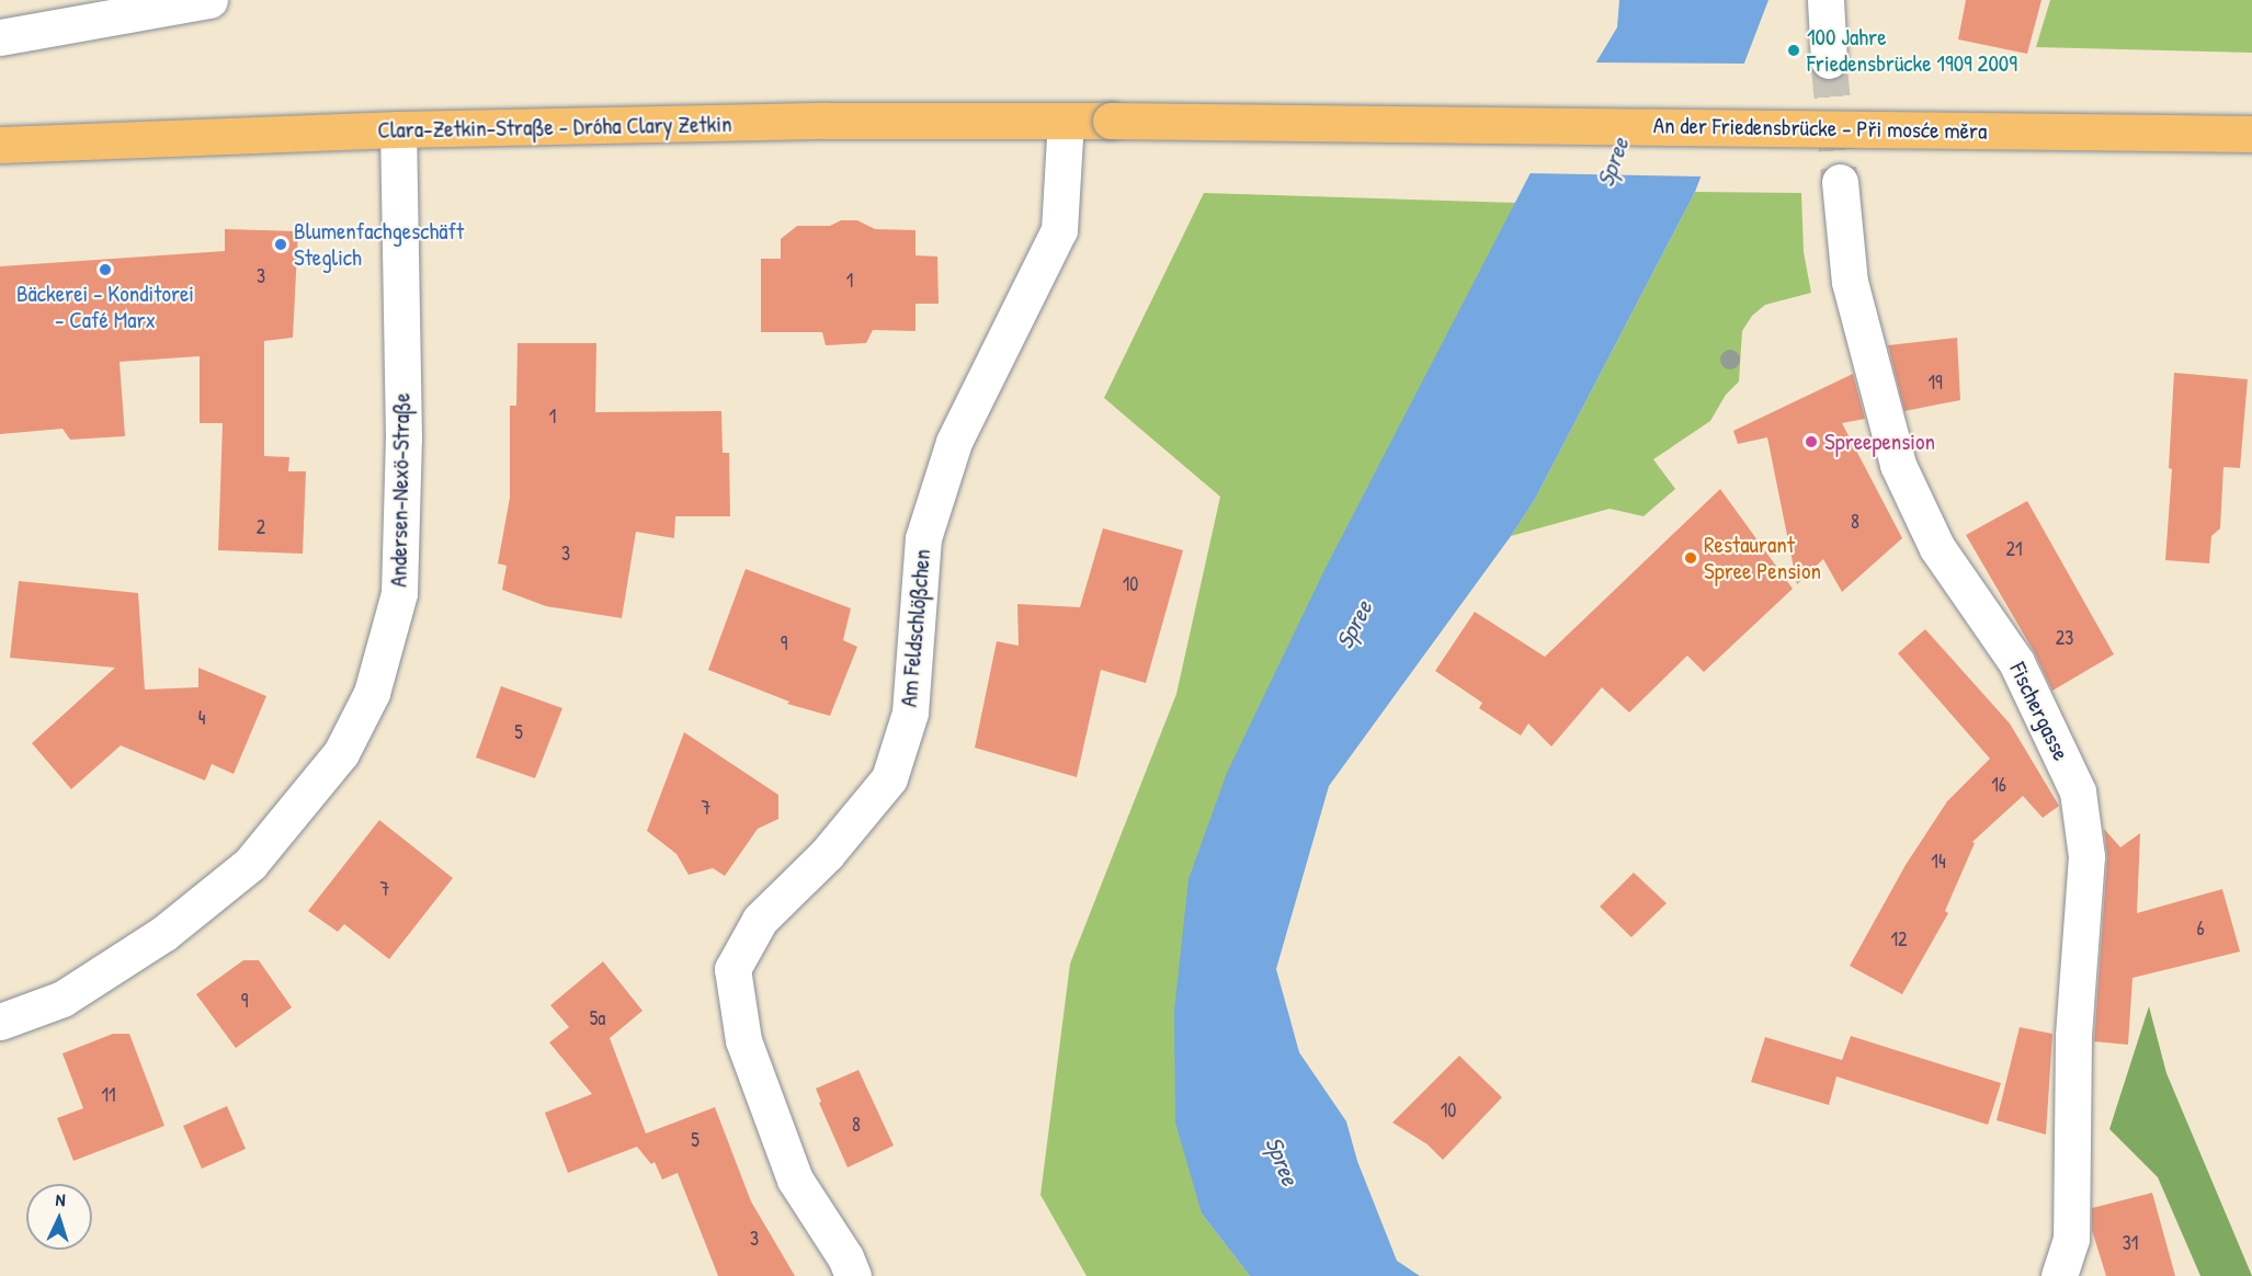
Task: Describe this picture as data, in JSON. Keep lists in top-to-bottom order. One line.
{"streets":{"main road":["Clara-Zetkin-Straße - Dróha Clary Zetkin","An der Friedensbrücke - Při mosće měra"],"street":["Andersen-Nexö-Straße","Am Feldschlößchen","Fischergasse"]},"crossings":[["Clara-Zetkin-Straße - Dróha Clary Zetkin","An der Friedensbrücke - Při mosće měra"],["Clara-Zetkin-Straße - Dróha Clary Zetkin","Andersen-Nexö-Straße"],["Clara-Zetkin-Straße - Dróha Clary Zetkin","Am Feldschlößchen"]],"water":["Spree"],"places":["100 Jahre Friedensbrücke 1909 2009","Blumenfachgeschäft Steglich","Bäckerei - Konditorei - Café Marx","Spreepension","Restaurant Spree Pension"],"house_numbers":["3","1","19","1","8","2","21","3","10","23","9","4","5","16","7","14","7","6","12","9","5a","11","10","8","5","3","31"],"north":"top"}
